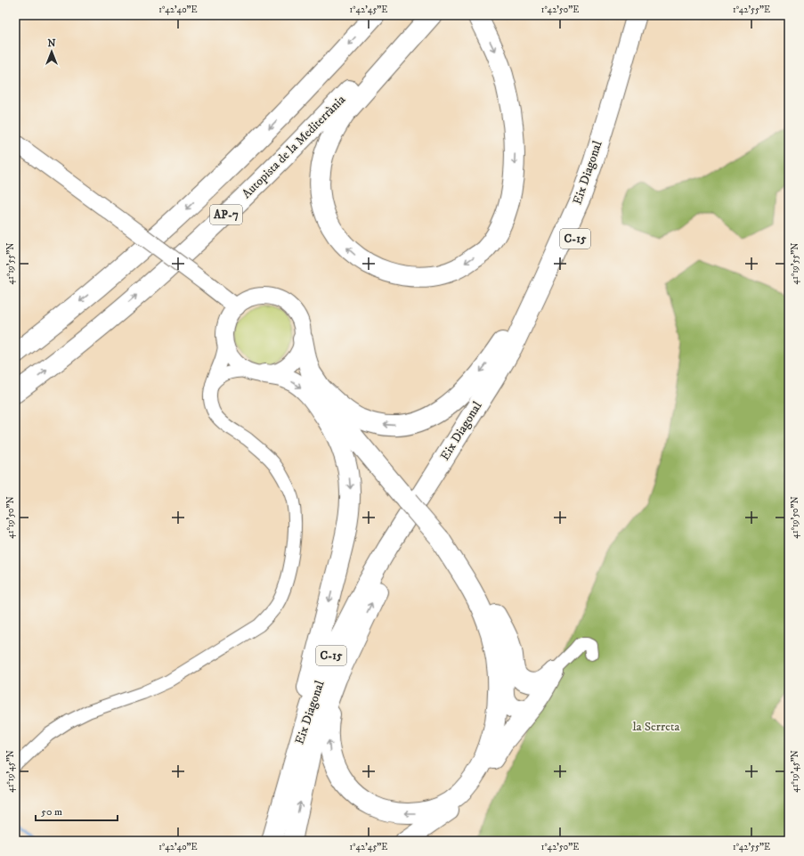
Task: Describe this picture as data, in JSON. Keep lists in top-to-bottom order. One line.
{"streets":{"highway":["Autopista de la Mediterrània","Eix Diagonal","AP-7","C-15"]},"parks":["la Serreta"],"scale_bar":"50 m","north":"top","coordinates":["1°42'40\"E","1°42'45\"E","1°42'50\"E","1°42'55\"E","41°19'55\"N","41°19'50\"N","41°19'45\"N"]}
